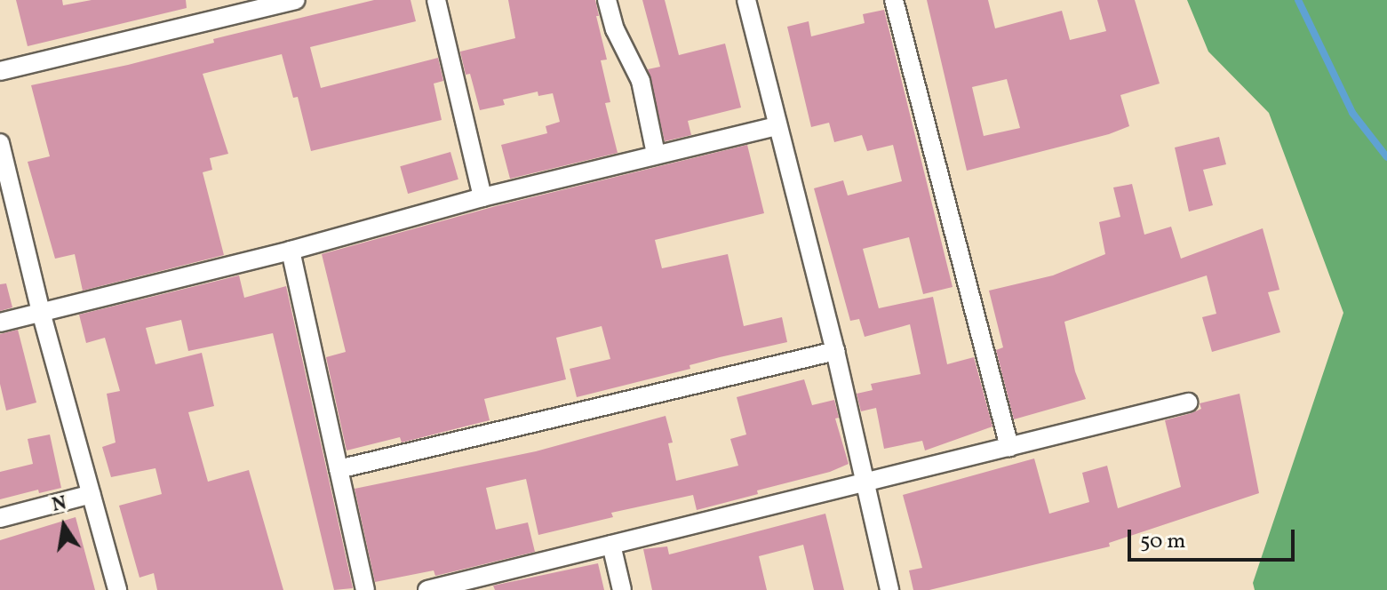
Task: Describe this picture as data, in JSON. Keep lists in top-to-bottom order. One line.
{"scale_bar":"50 m","north":"top"}
